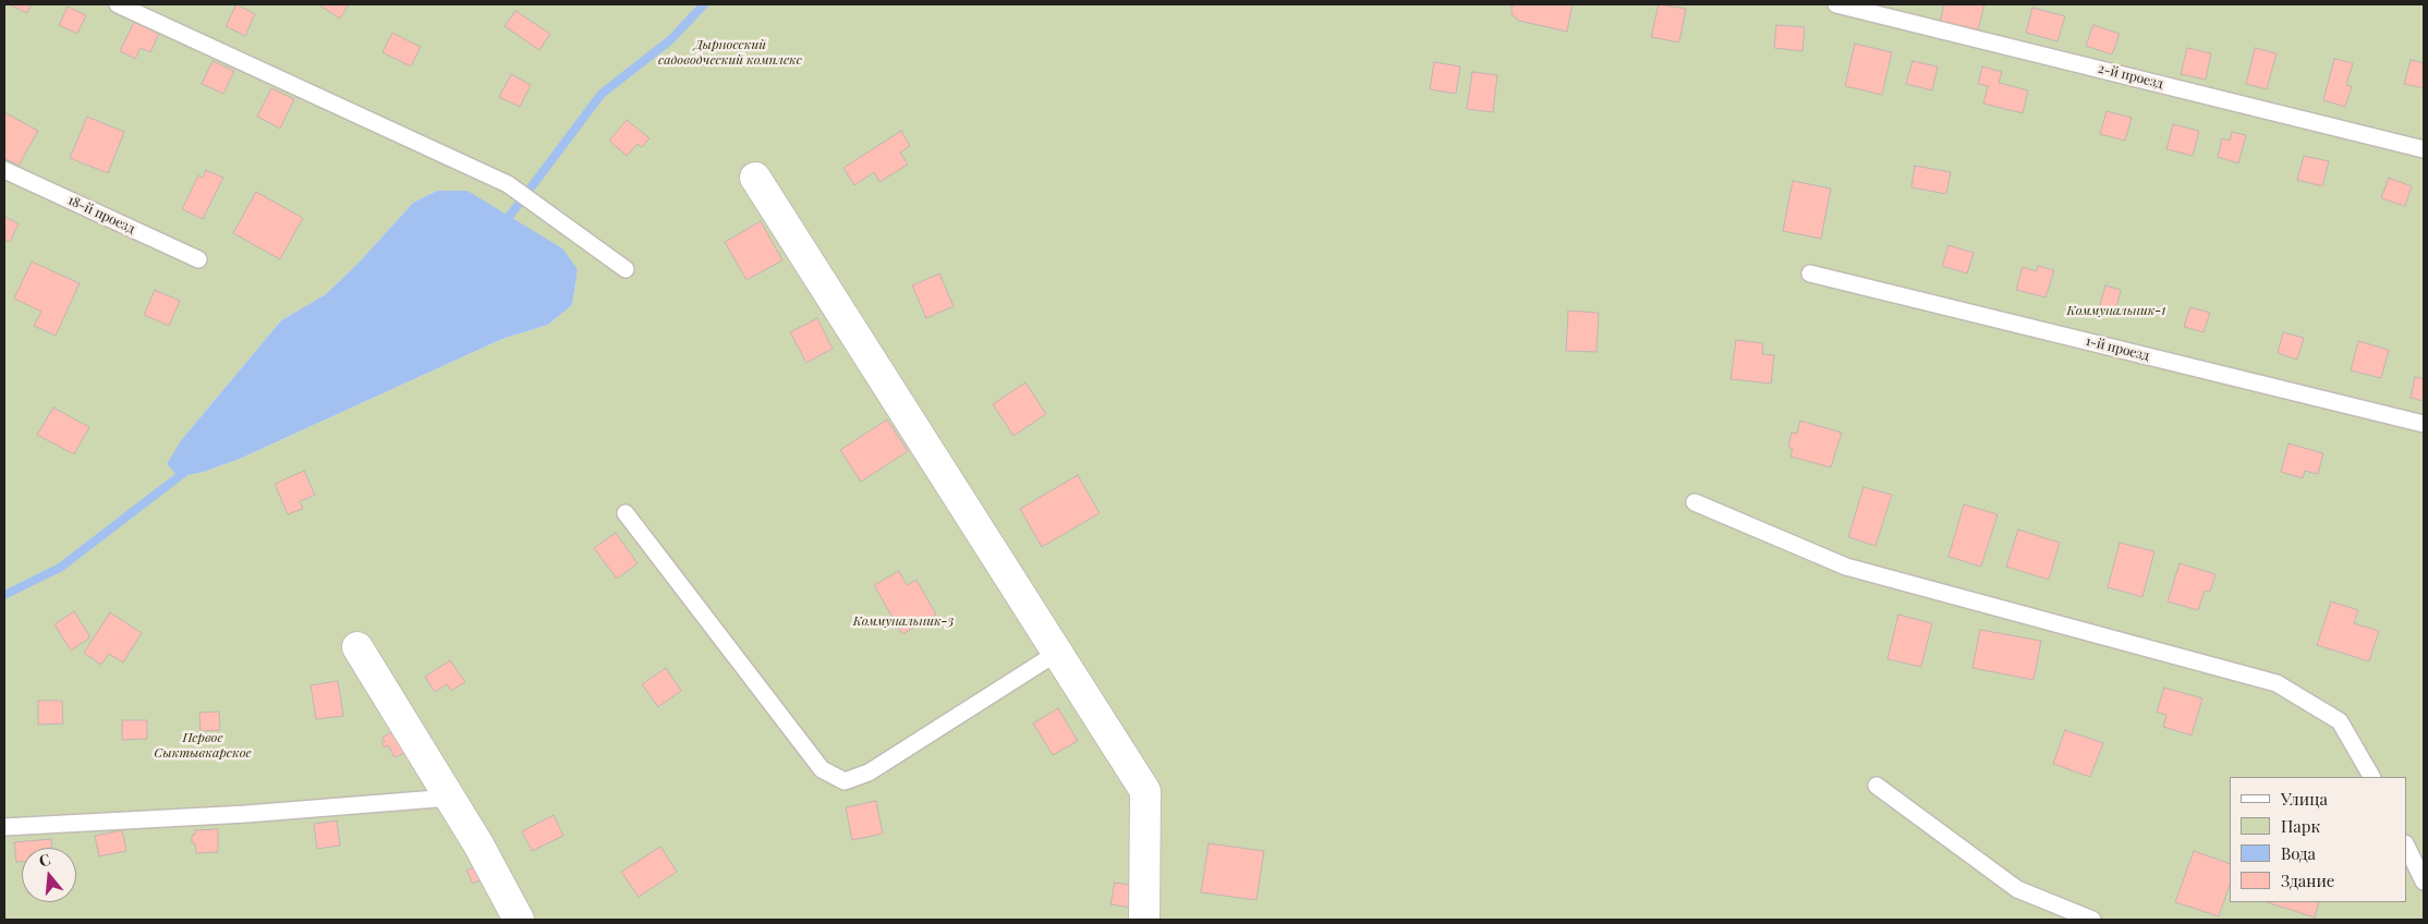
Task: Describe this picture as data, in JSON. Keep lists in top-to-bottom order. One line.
{"streets":{"lane":["2-й проезд","18-й проезд","1-й проезд"]},"parks":["Дырносский садоводческий комплекс","Коммунальник-1","Коммунальник-3","Первое Сыктывкарское"],"legend":["Улица","Парк","Вода","Здание"],"north":"top"}
